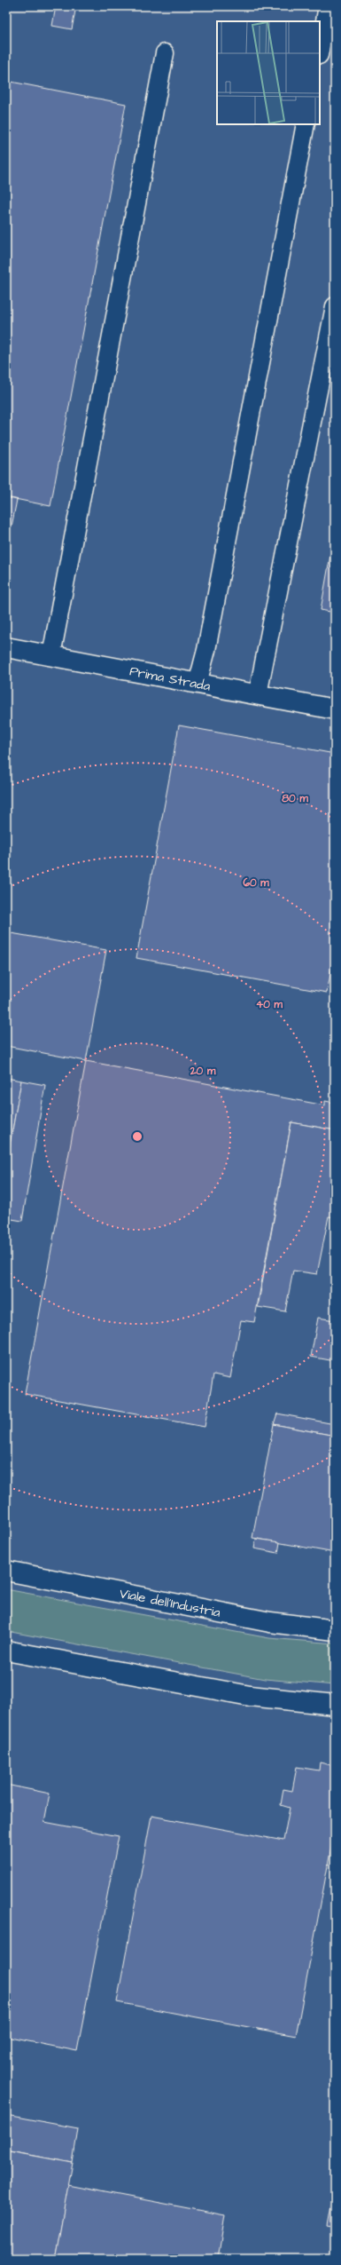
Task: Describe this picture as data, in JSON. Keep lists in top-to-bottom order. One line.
{"streets":{"street":["Prima Strada","Viale dell'Industria"]},"rings":["80 m","60 m","40 m","20 m"]}
